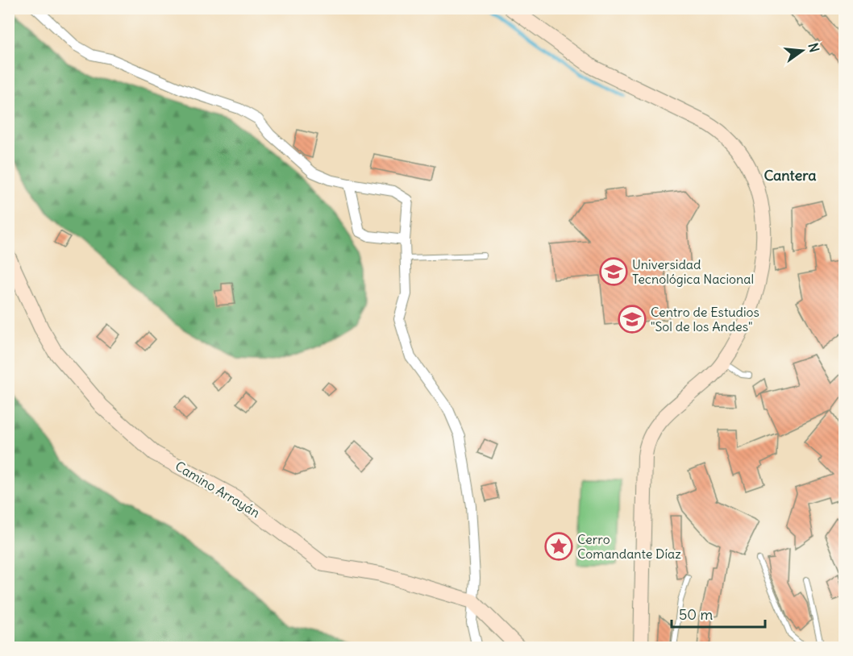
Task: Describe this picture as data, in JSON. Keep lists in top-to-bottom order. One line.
{"streets":{"street":["Camino Arrayán"]},"districts":["Cantera"],"places":{"school or university":["Universidad Tecnológica Nacional","Centro de Estudios \"Sol de los Andes\""],"place":["Cerro Comandante Díaz"]},"scale_bar":"50 m","north":"right"}
